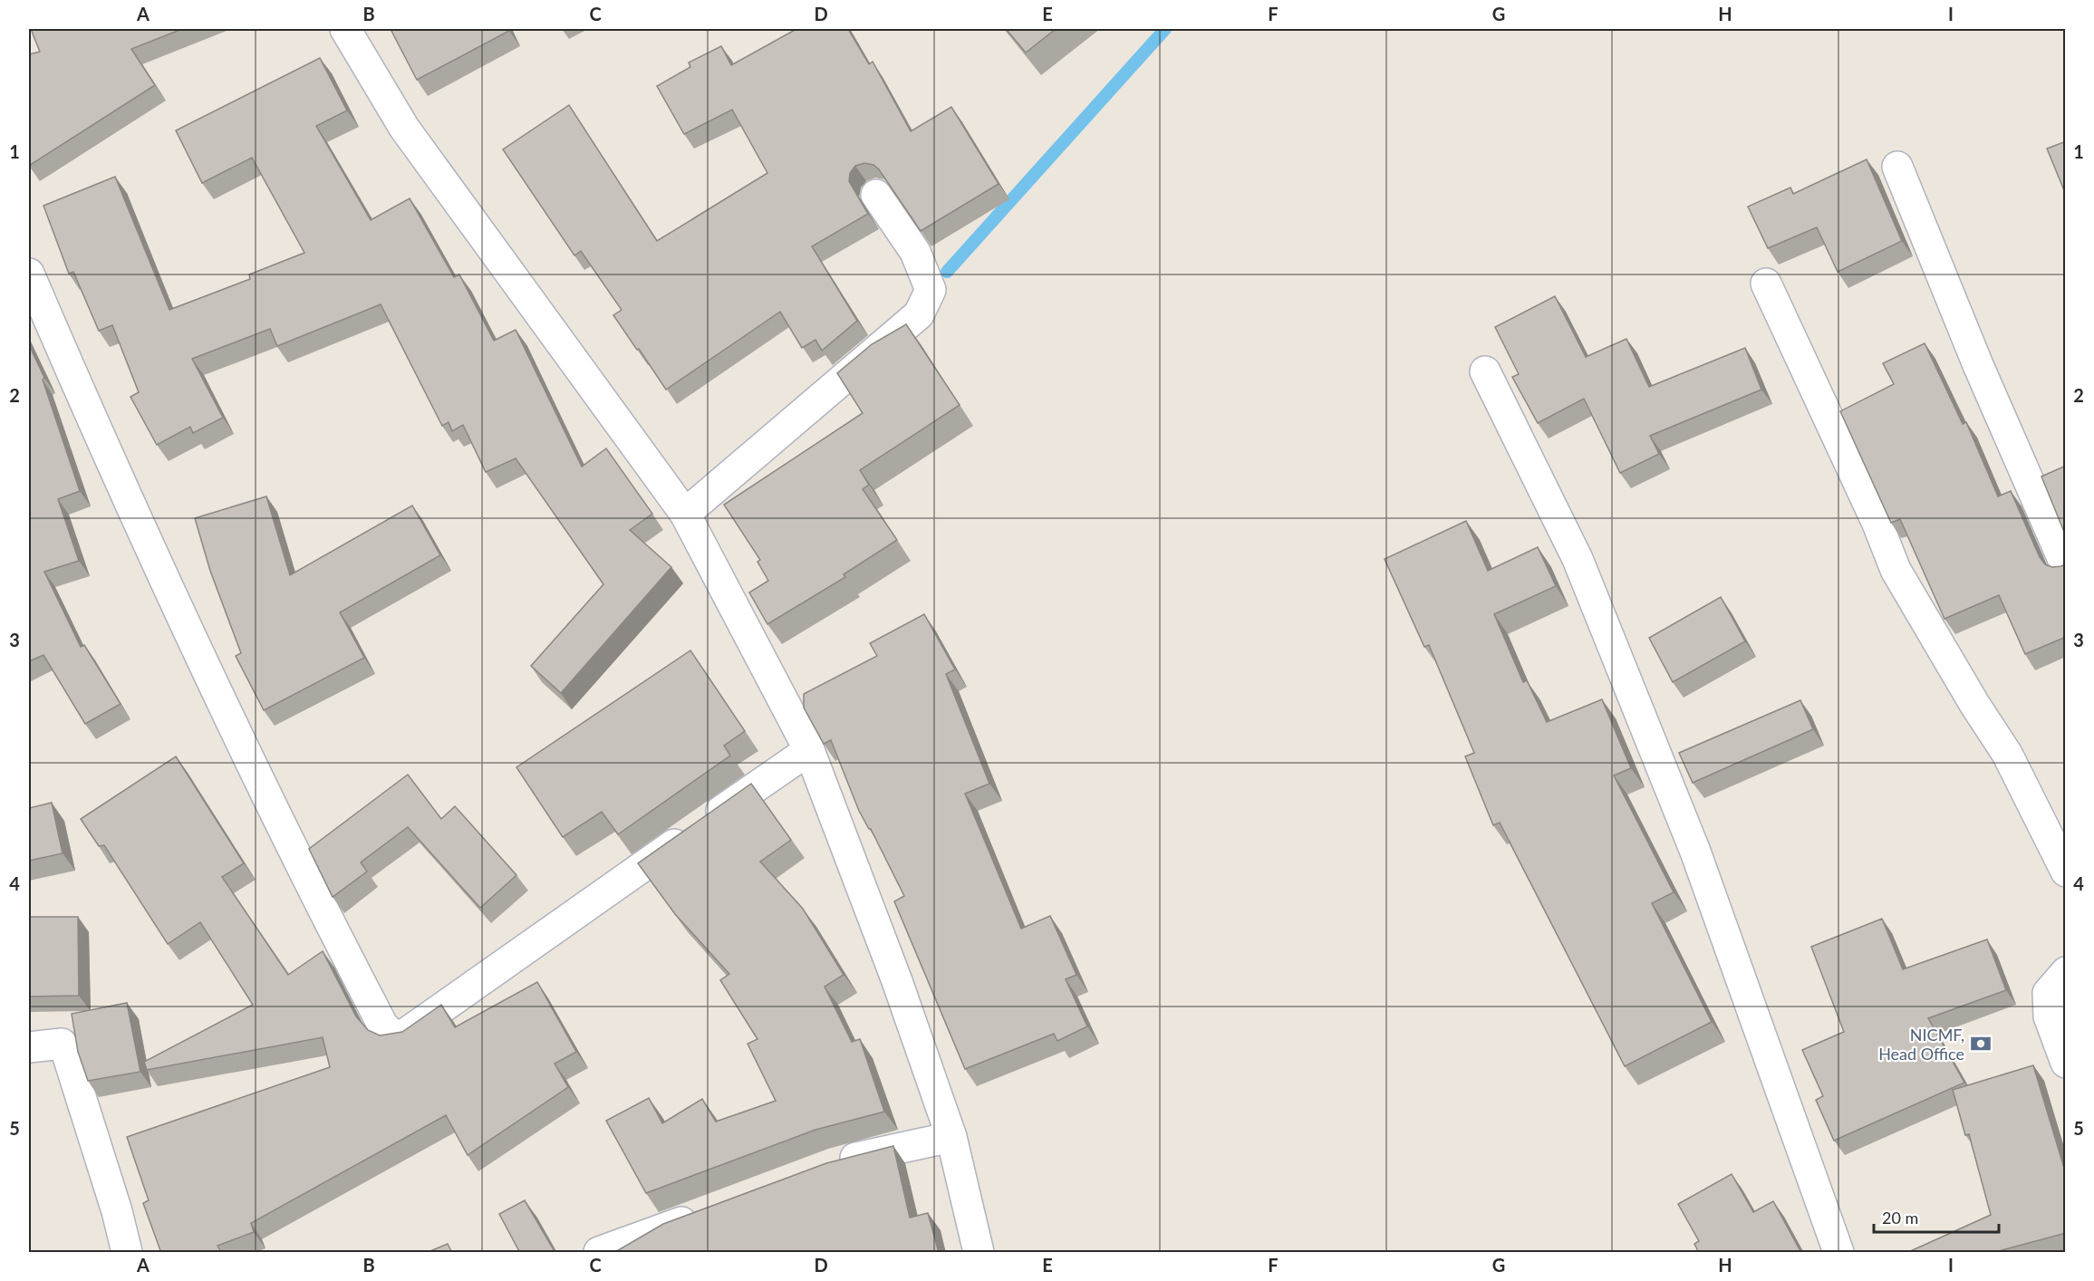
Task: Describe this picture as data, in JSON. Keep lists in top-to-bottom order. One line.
{"places":{"bank":["NICMF, Head Office"]},"scale_bar":"20 m","grid":{"columns":["A","B","C","D","E","F","G","H","I"],"rows":["1","2","3","4","5"]}}
